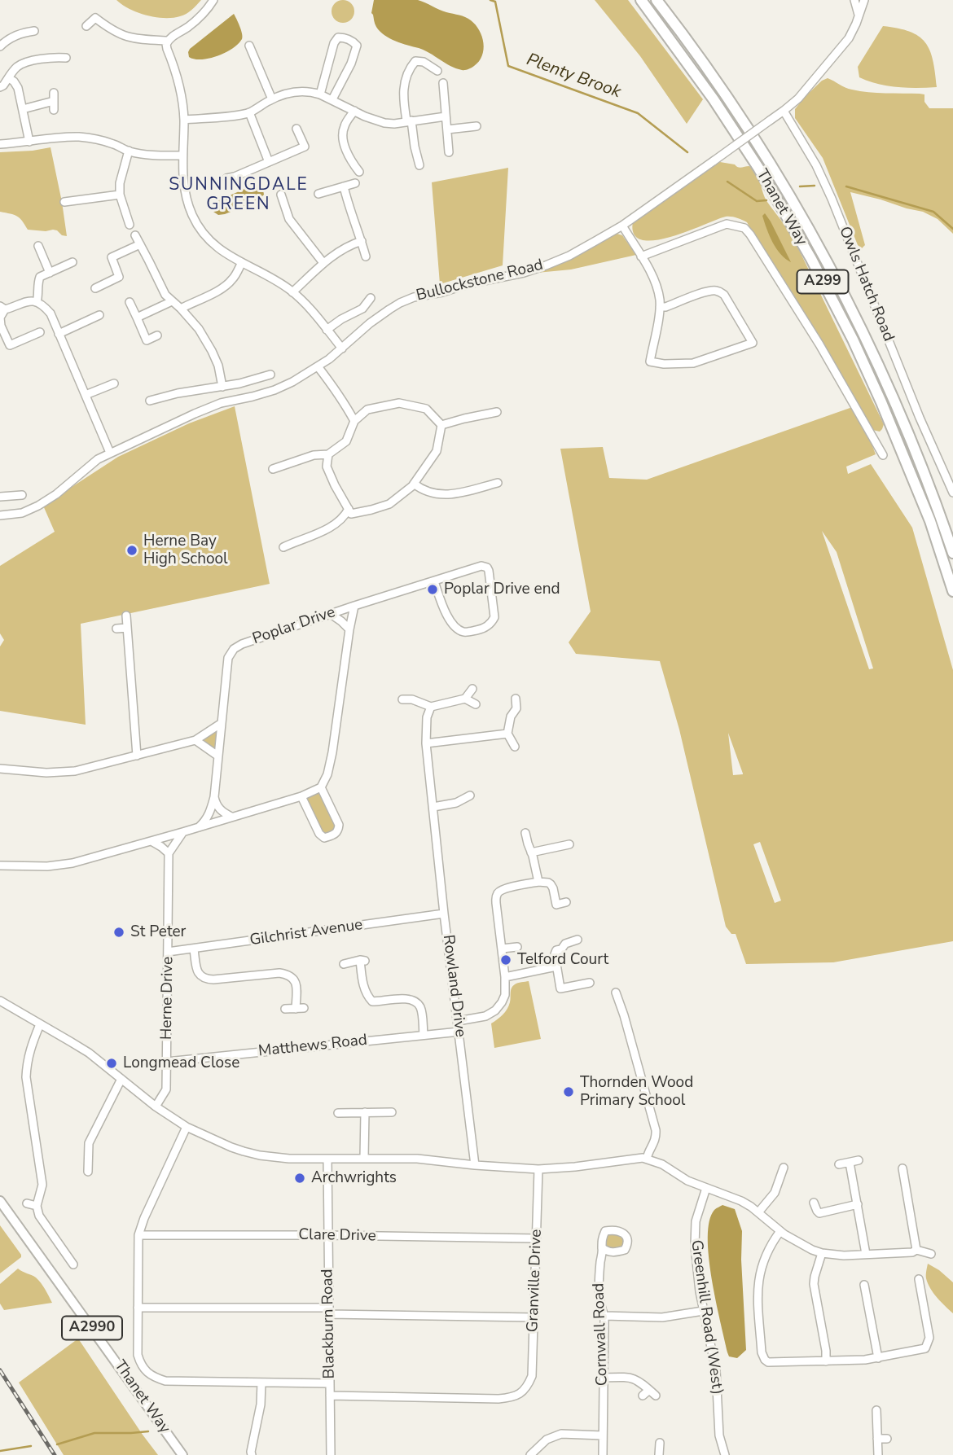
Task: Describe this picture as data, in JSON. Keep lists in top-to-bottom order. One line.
{"streets":{"highway":["Thanet Way","A299"],"main road":["A2990"],"street":["Bullockstone Road","Owls Hatch Road","Poplar Drive","Gilchrist Avenue","Rowland Drive","Herne Drive","Matthews Road","Clare Drive","Granville Drive","Greenhill Road (West)","Blackburn Road","Cornwall Road"]},"crossings":[["Bullockstone Road","Owls Hatch Road"],["Gilchrist Avenue","Rowland Drive"],["Gilchrist Avenue","Herne Drive"],["Rowland Drive","Matthews Road"],["Herne Drive","Matthews Road"],["Clare Drive","Granville Drive"],["Clare Drive","Blackburn Road"],["Granville Drive","Blackburn Road"]],"districts":["SUNNINGDALE GREEN"],"water":["Plenty Brook"],"places":["Herne Bay High School","Poplar Drive end","St Peter","Telford Court","Longmead Close","Thornden Wood Primary School","Archwrights"]}
